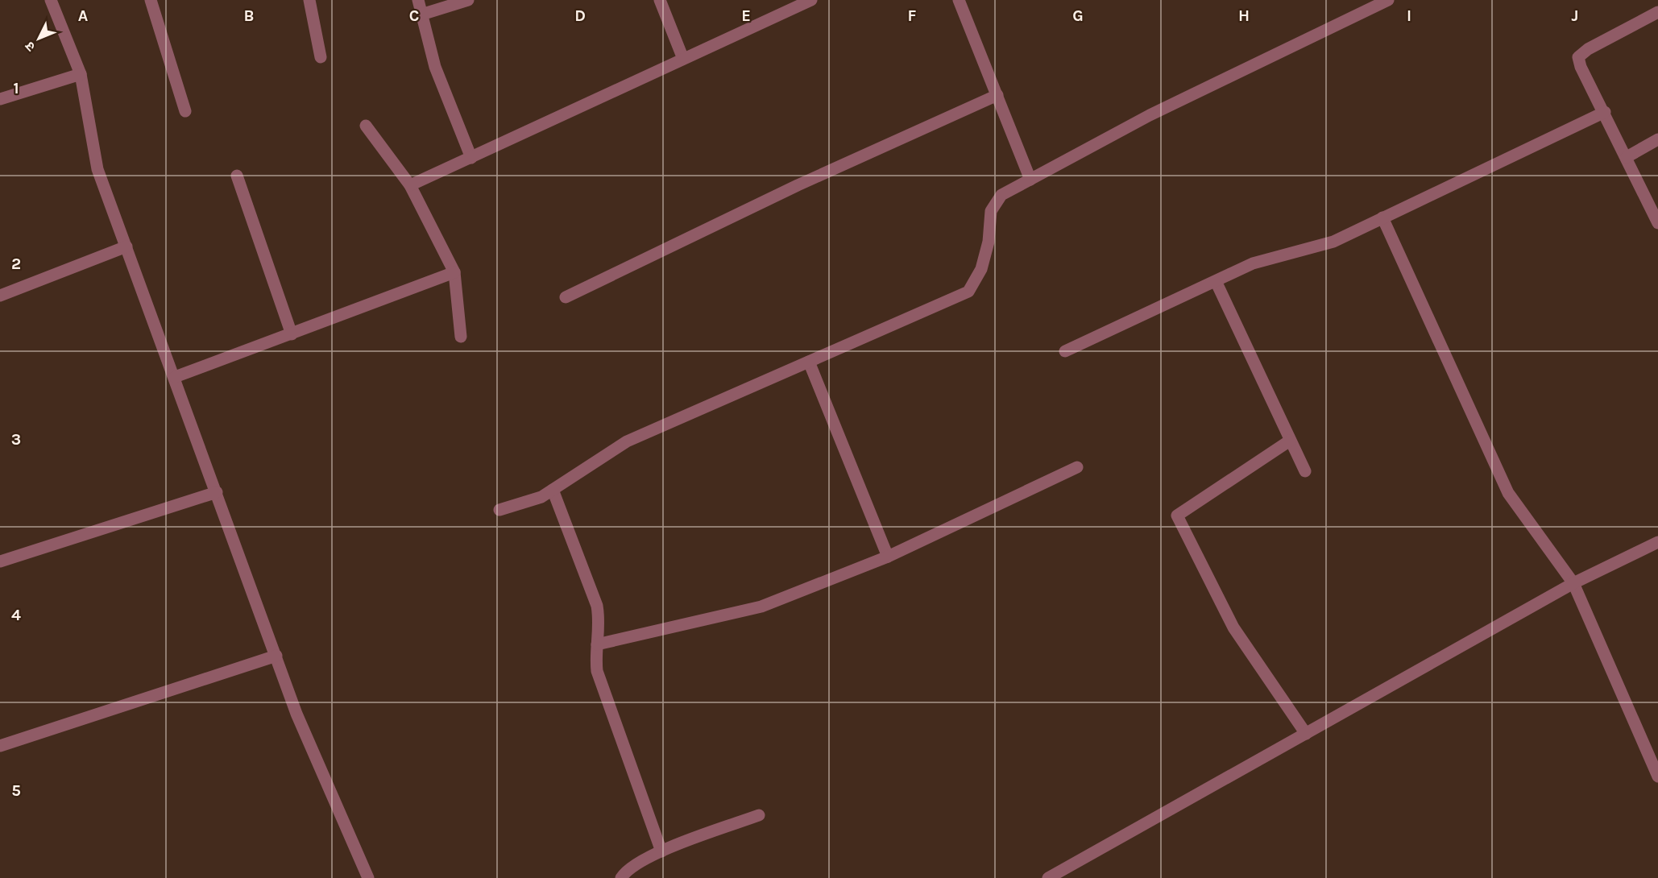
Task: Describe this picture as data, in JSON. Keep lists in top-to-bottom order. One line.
{"north":"bottom left","grid":{"columns":["A","B","C","D","E","F","G","H","I","J"],"rows":["1","2","3","4","5"]}}
